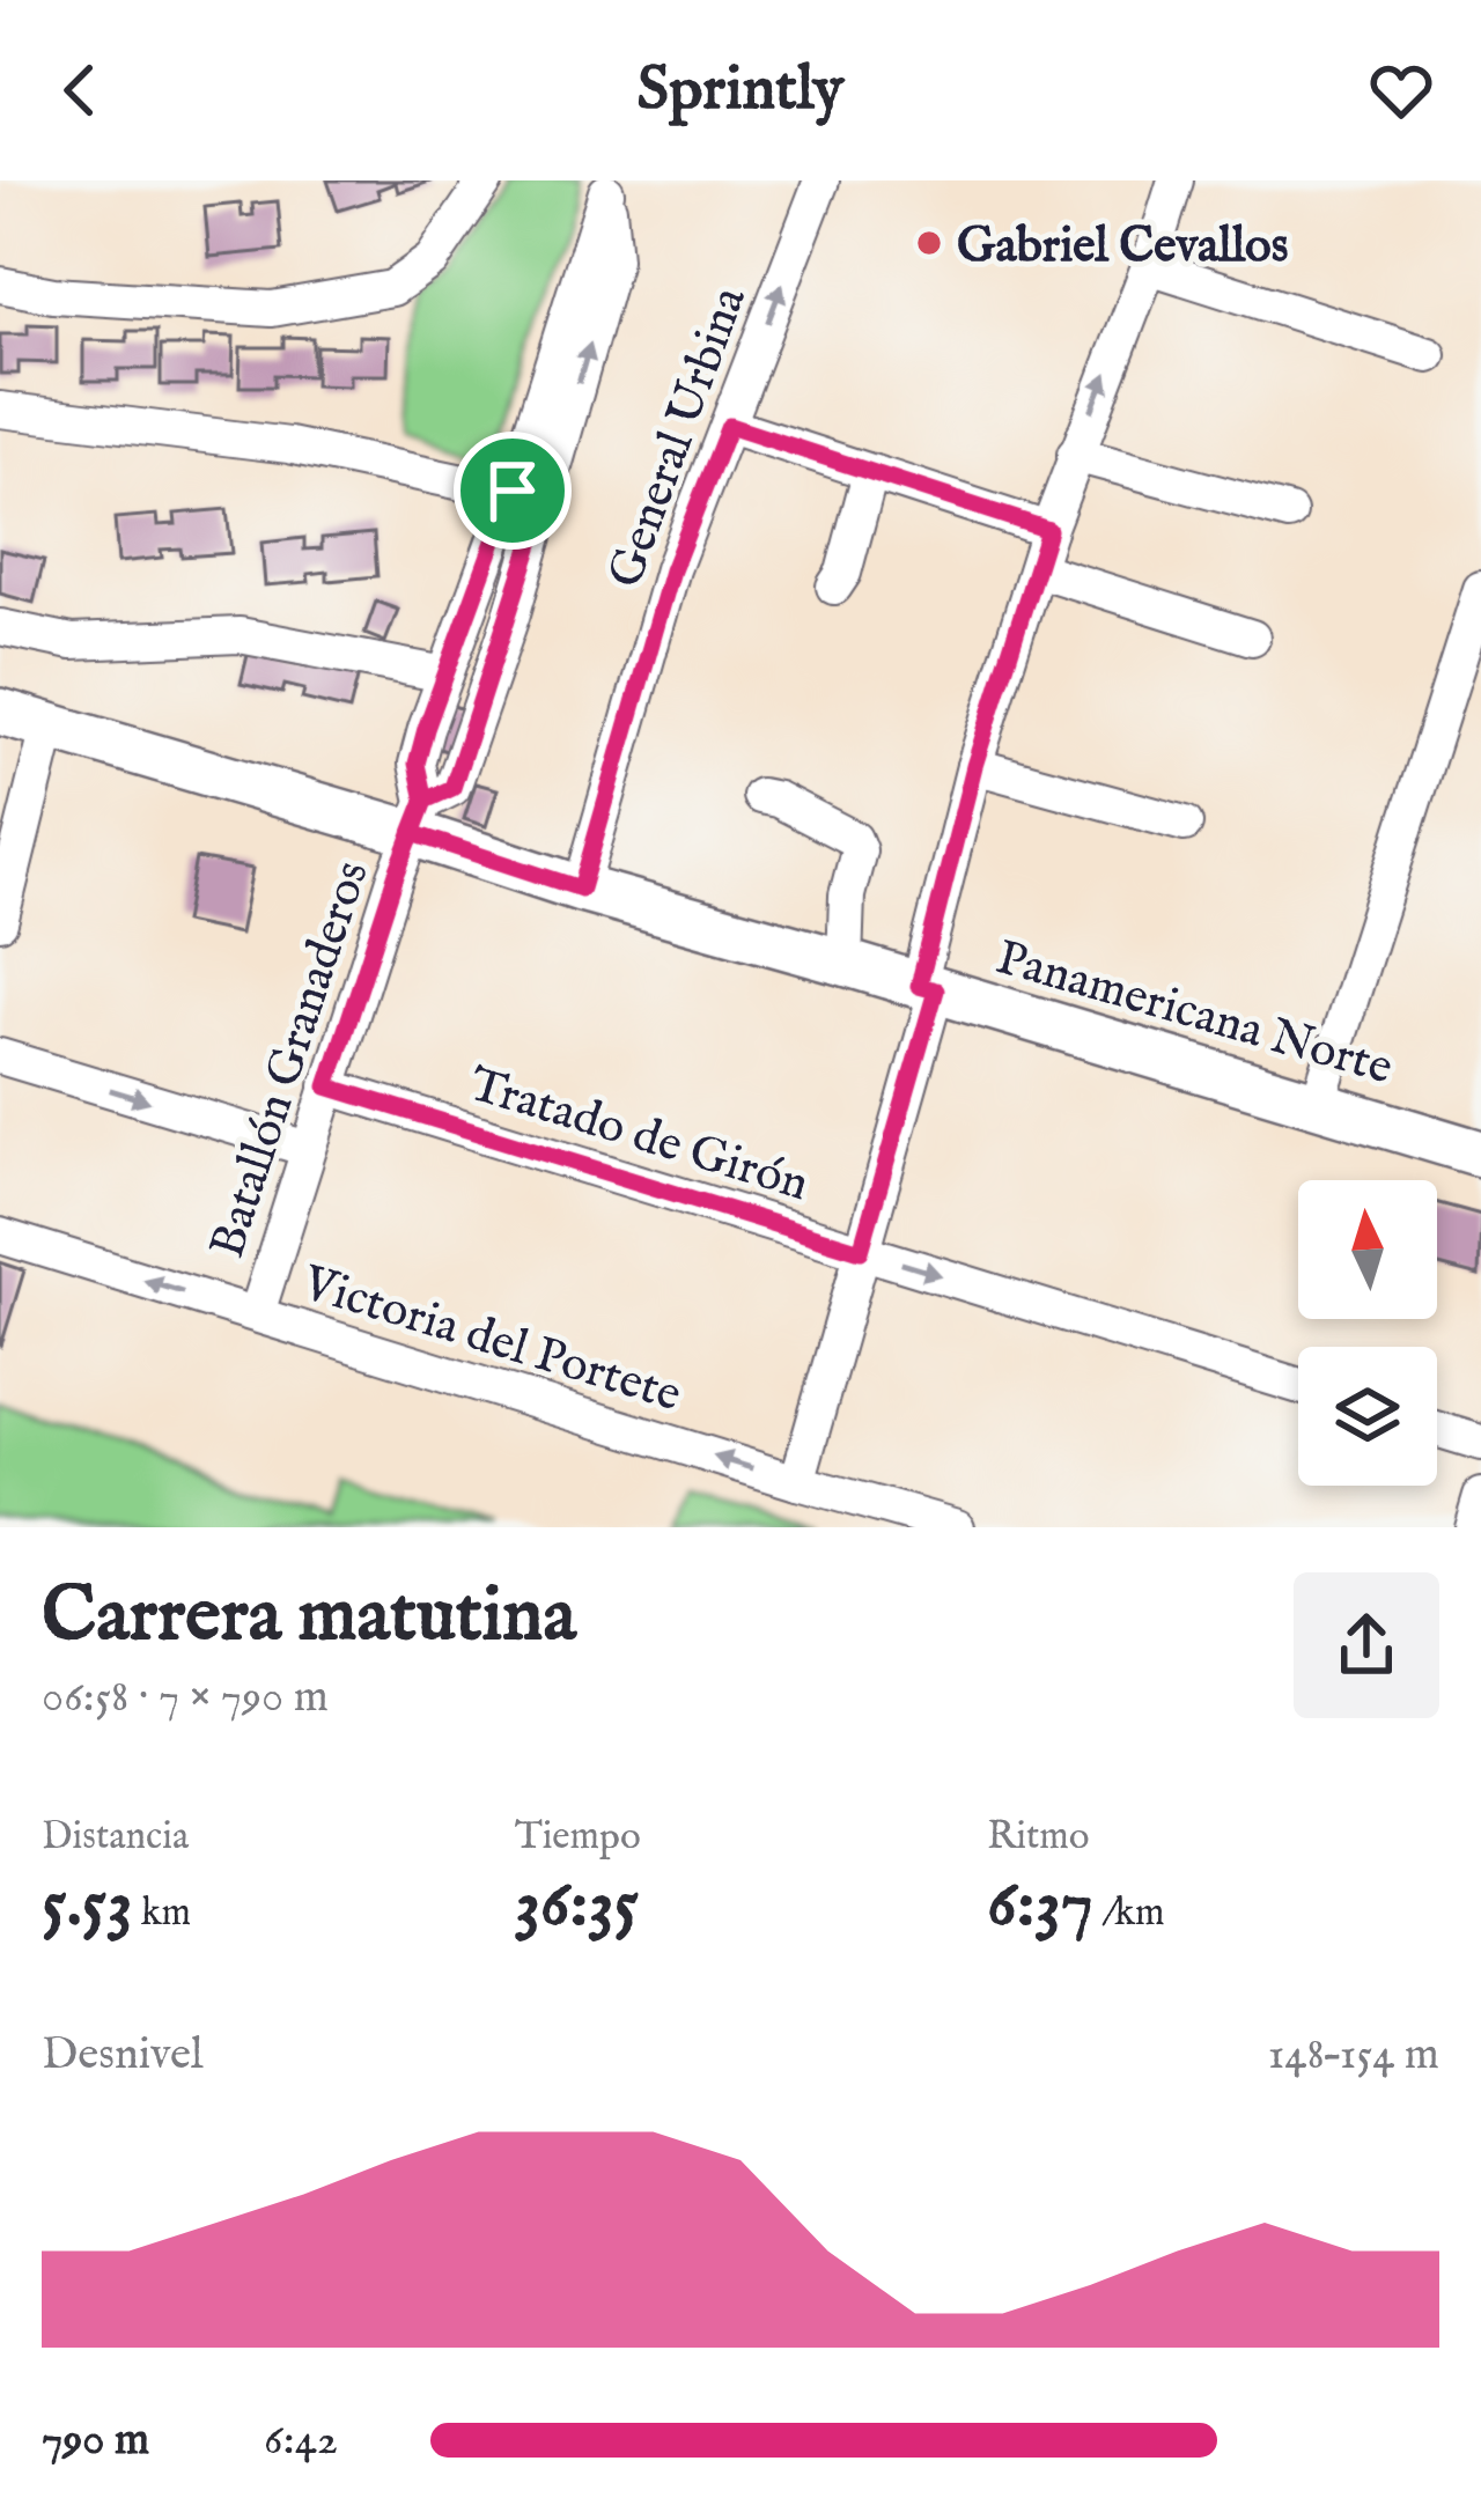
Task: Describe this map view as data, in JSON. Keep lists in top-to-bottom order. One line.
{"streets":{"main road":["Panamericana Norte"],"street":["General Urbina","Batallón Granaderos","Tratado de Girón","Victoria del Portete"]},"crossings":[["General Urbina","Panamericana Norte"],["Panamericana Norte","Batallón Granaderos"],["Batallón Granaderos","Tratado de Girón"],["Batallón Granaderos","Victoria del Portete"]],"one_way":["Tratado de Girón"],"places":["Gabriel Cevallos"],"north":"top","page":{"header":"Sprintly","heading":["Carrera matutina","06:58 · 7 × 790 m"],"stats":[["Distancia","5.53 km"],["Tiempo","36:35"],["Ritmo","6:37 /km"]],"chart":["Desnivel","148–154 m"],"list":[{"name":"790 m","note":"6:42"}]}}
